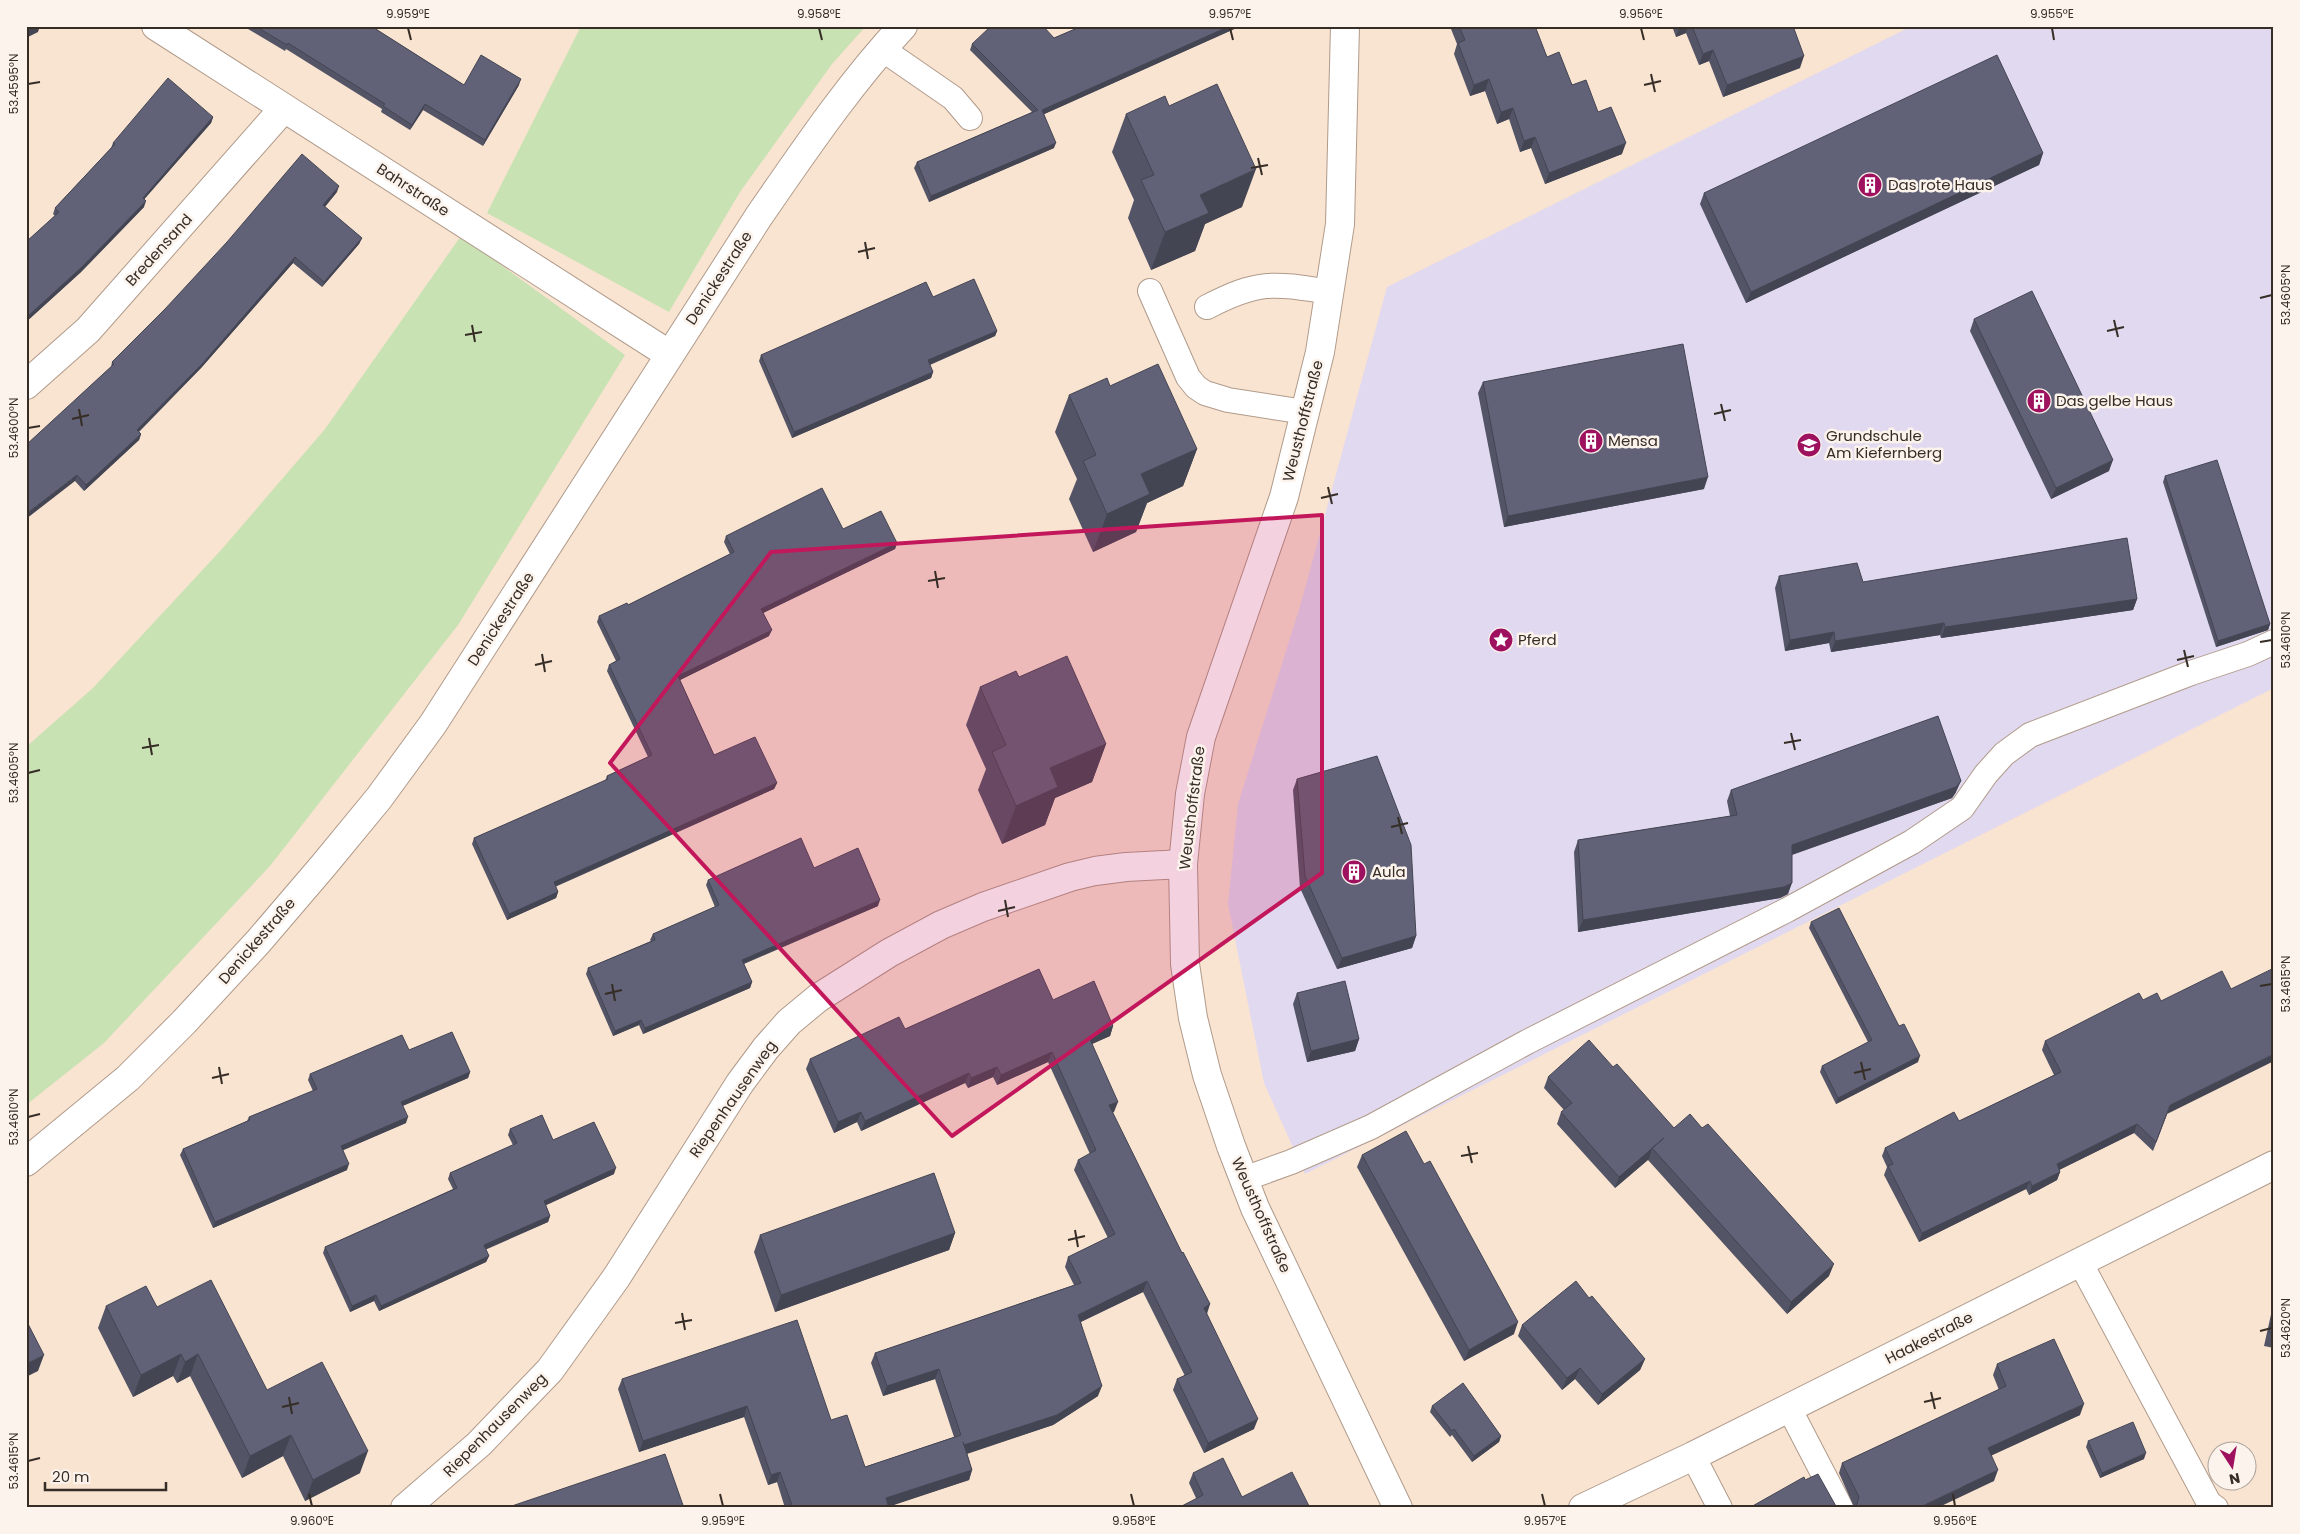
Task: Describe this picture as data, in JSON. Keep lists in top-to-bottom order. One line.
{"streets":{"street":["Bahrstraße","Bredensand","Denickestraße","Weusthoffstraße","Riepenhausenweg","Haakestraße"]},"crossings":[["Bahrstraße","Bredensand"],["Bahrstraße","Denickestraße"],["Weusthoffstraße","Riepenhausenweg"]],"places":{"building":["Das rote Haus","Das gelbe Haus","Mensa","Aula"],"school or university":["Grundschule Am Kiefernberg"],"place":["Pferd"]},"scale_bar":"20 m","north":"bottom","coordinates":["9.959°E","9.958°E","9.957°E","9.956°E","9.955°E","53.4595°N","53.4605°N","53.4600°N","53.4610°N","53.4615°N","53.4620°N","9.960°E"]}
